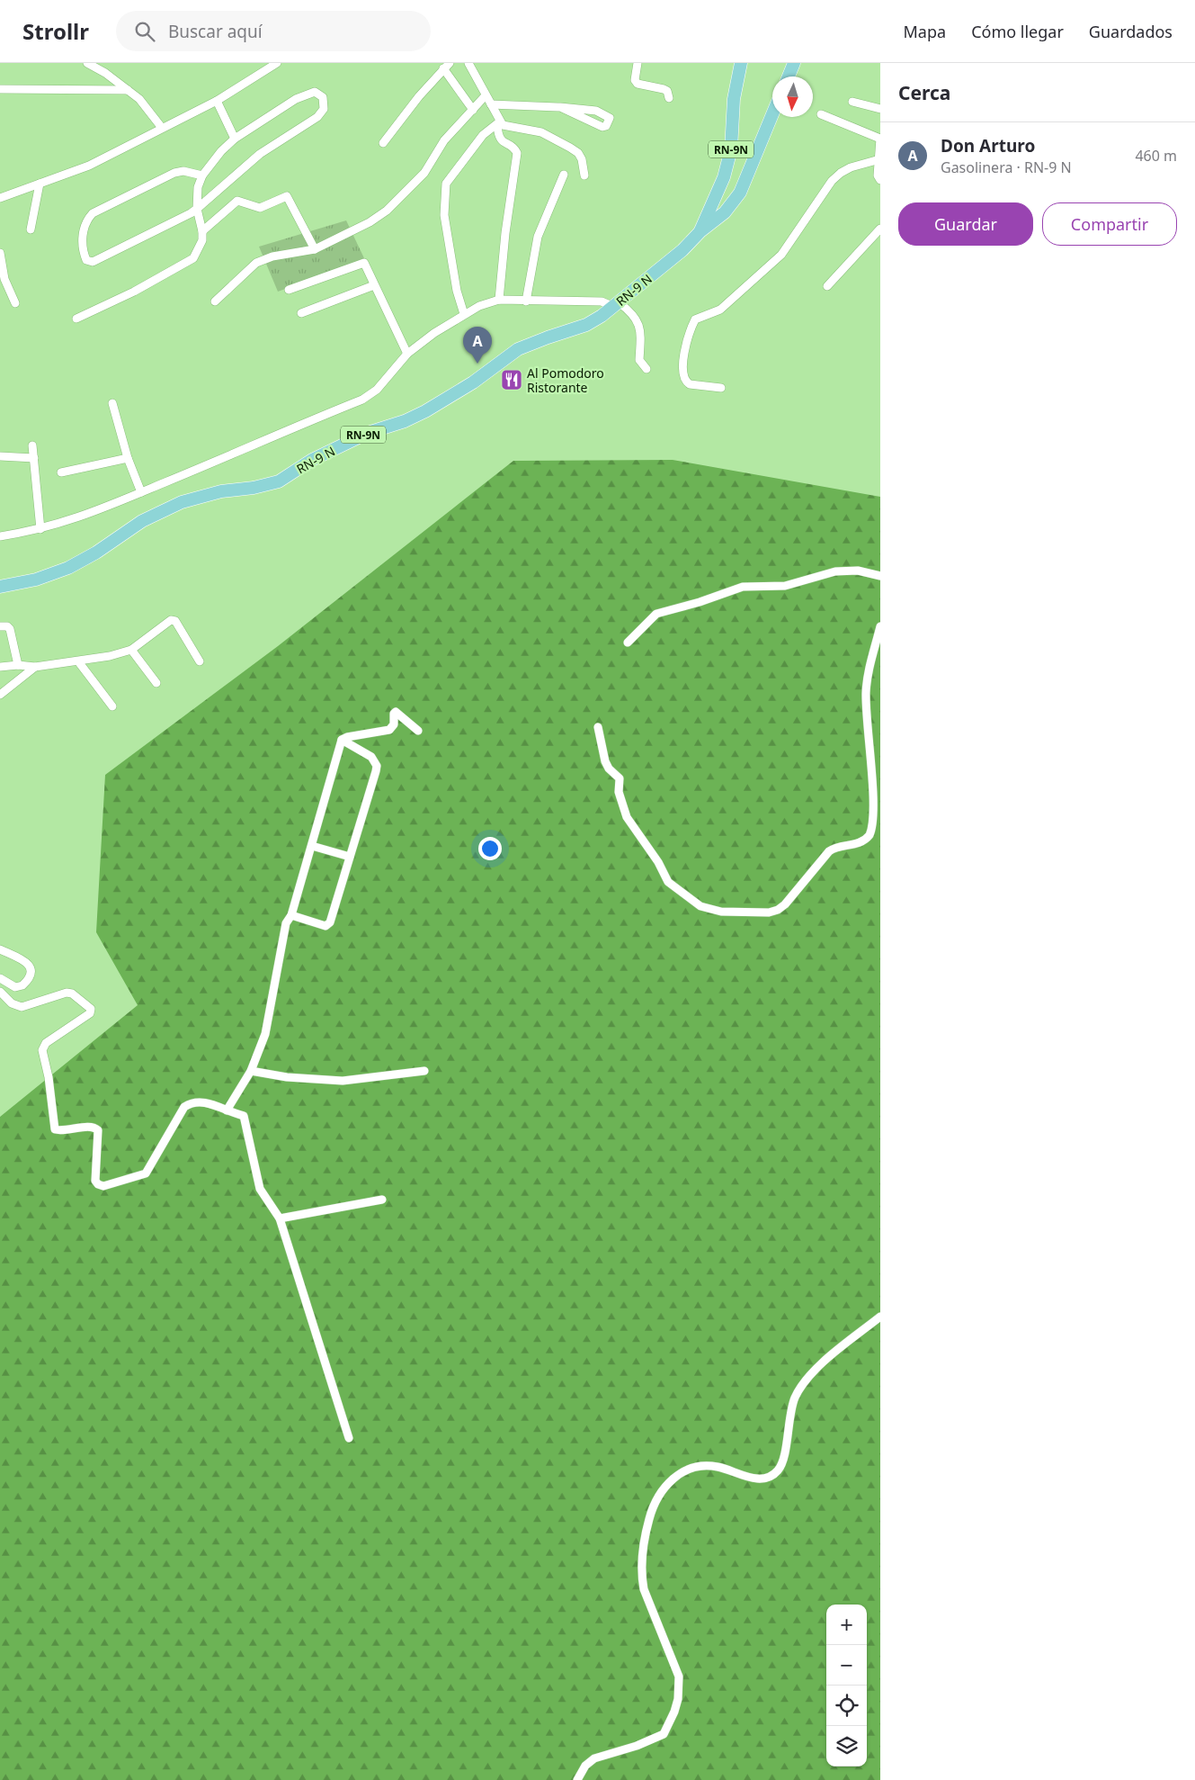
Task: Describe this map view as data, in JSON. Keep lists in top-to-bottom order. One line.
{"streets":{"main road":["RN-9N","RN-9 N"]},"crossings":[["RN-9N","RN-9 N"]],"places":{"restaurant":["Al Pomodoro Ristorante"]},"north":"bottom","page":{"header":"Strollr","search":"Buscar aquí","nav":["Mapa","Cómo llegar","Guardados"],"heading":"Cerca","list":[{"mark":"A","name":"Don Arturo","note":"Gasolinera · RN-9 N","value":"460 m"}],"buttons":["Guardar","Compartir"],"pins":"A","map_buttons":["+","−"]}}
